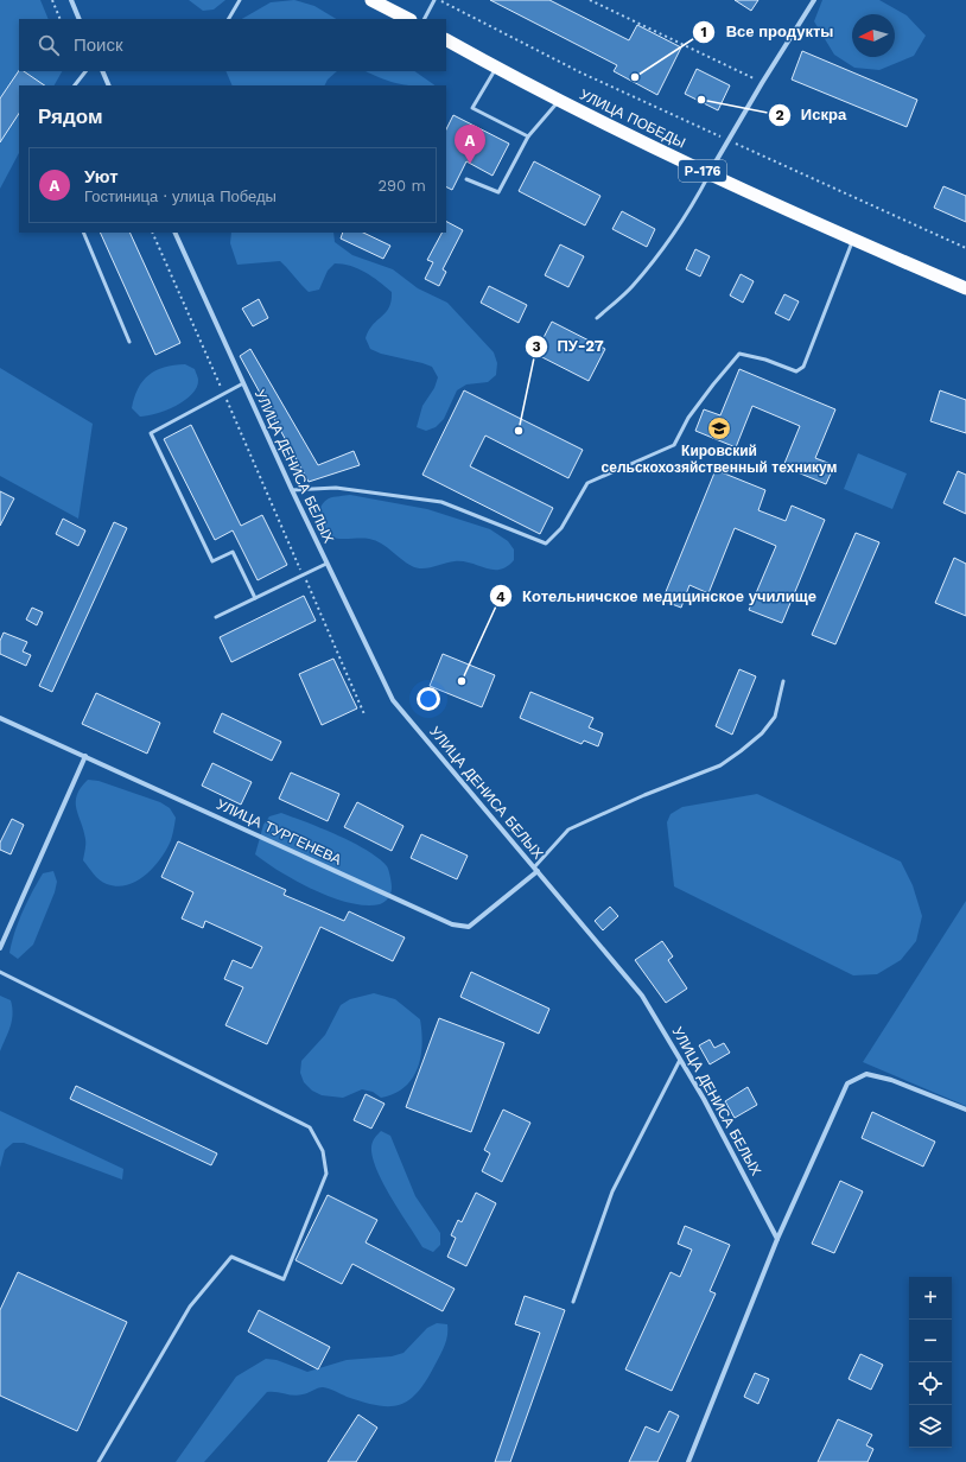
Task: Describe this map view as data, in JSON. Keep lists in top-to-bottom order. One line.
{"streets":{"highway":["УЛИЦА ПОБЕДЫ","Р-176"],"street":["УЛИЦА ДЕНИСА БЕЛЫХ","УЛИЦА ТУРГЕНЕВА"]},"crossings":[["УЛИЦА ДЕНИСА БЕЛЫХ","УЛИЦА ТУРГЕНЕВА"]],"places":{"other":["Все продукты","Искра","ПУ-27","Котельничское медицинское училище"],"school or university":["Кировский сельскохозяйственный техникум"]},"north":"left","page":{"search":"Поиск","heading":"Рядом","pins":"A","list":[{"mark":"A","name":"Уют","note":"Гостиница · улица Победы","value":"290 m"}],"map_buttons":["+","−"]}}
